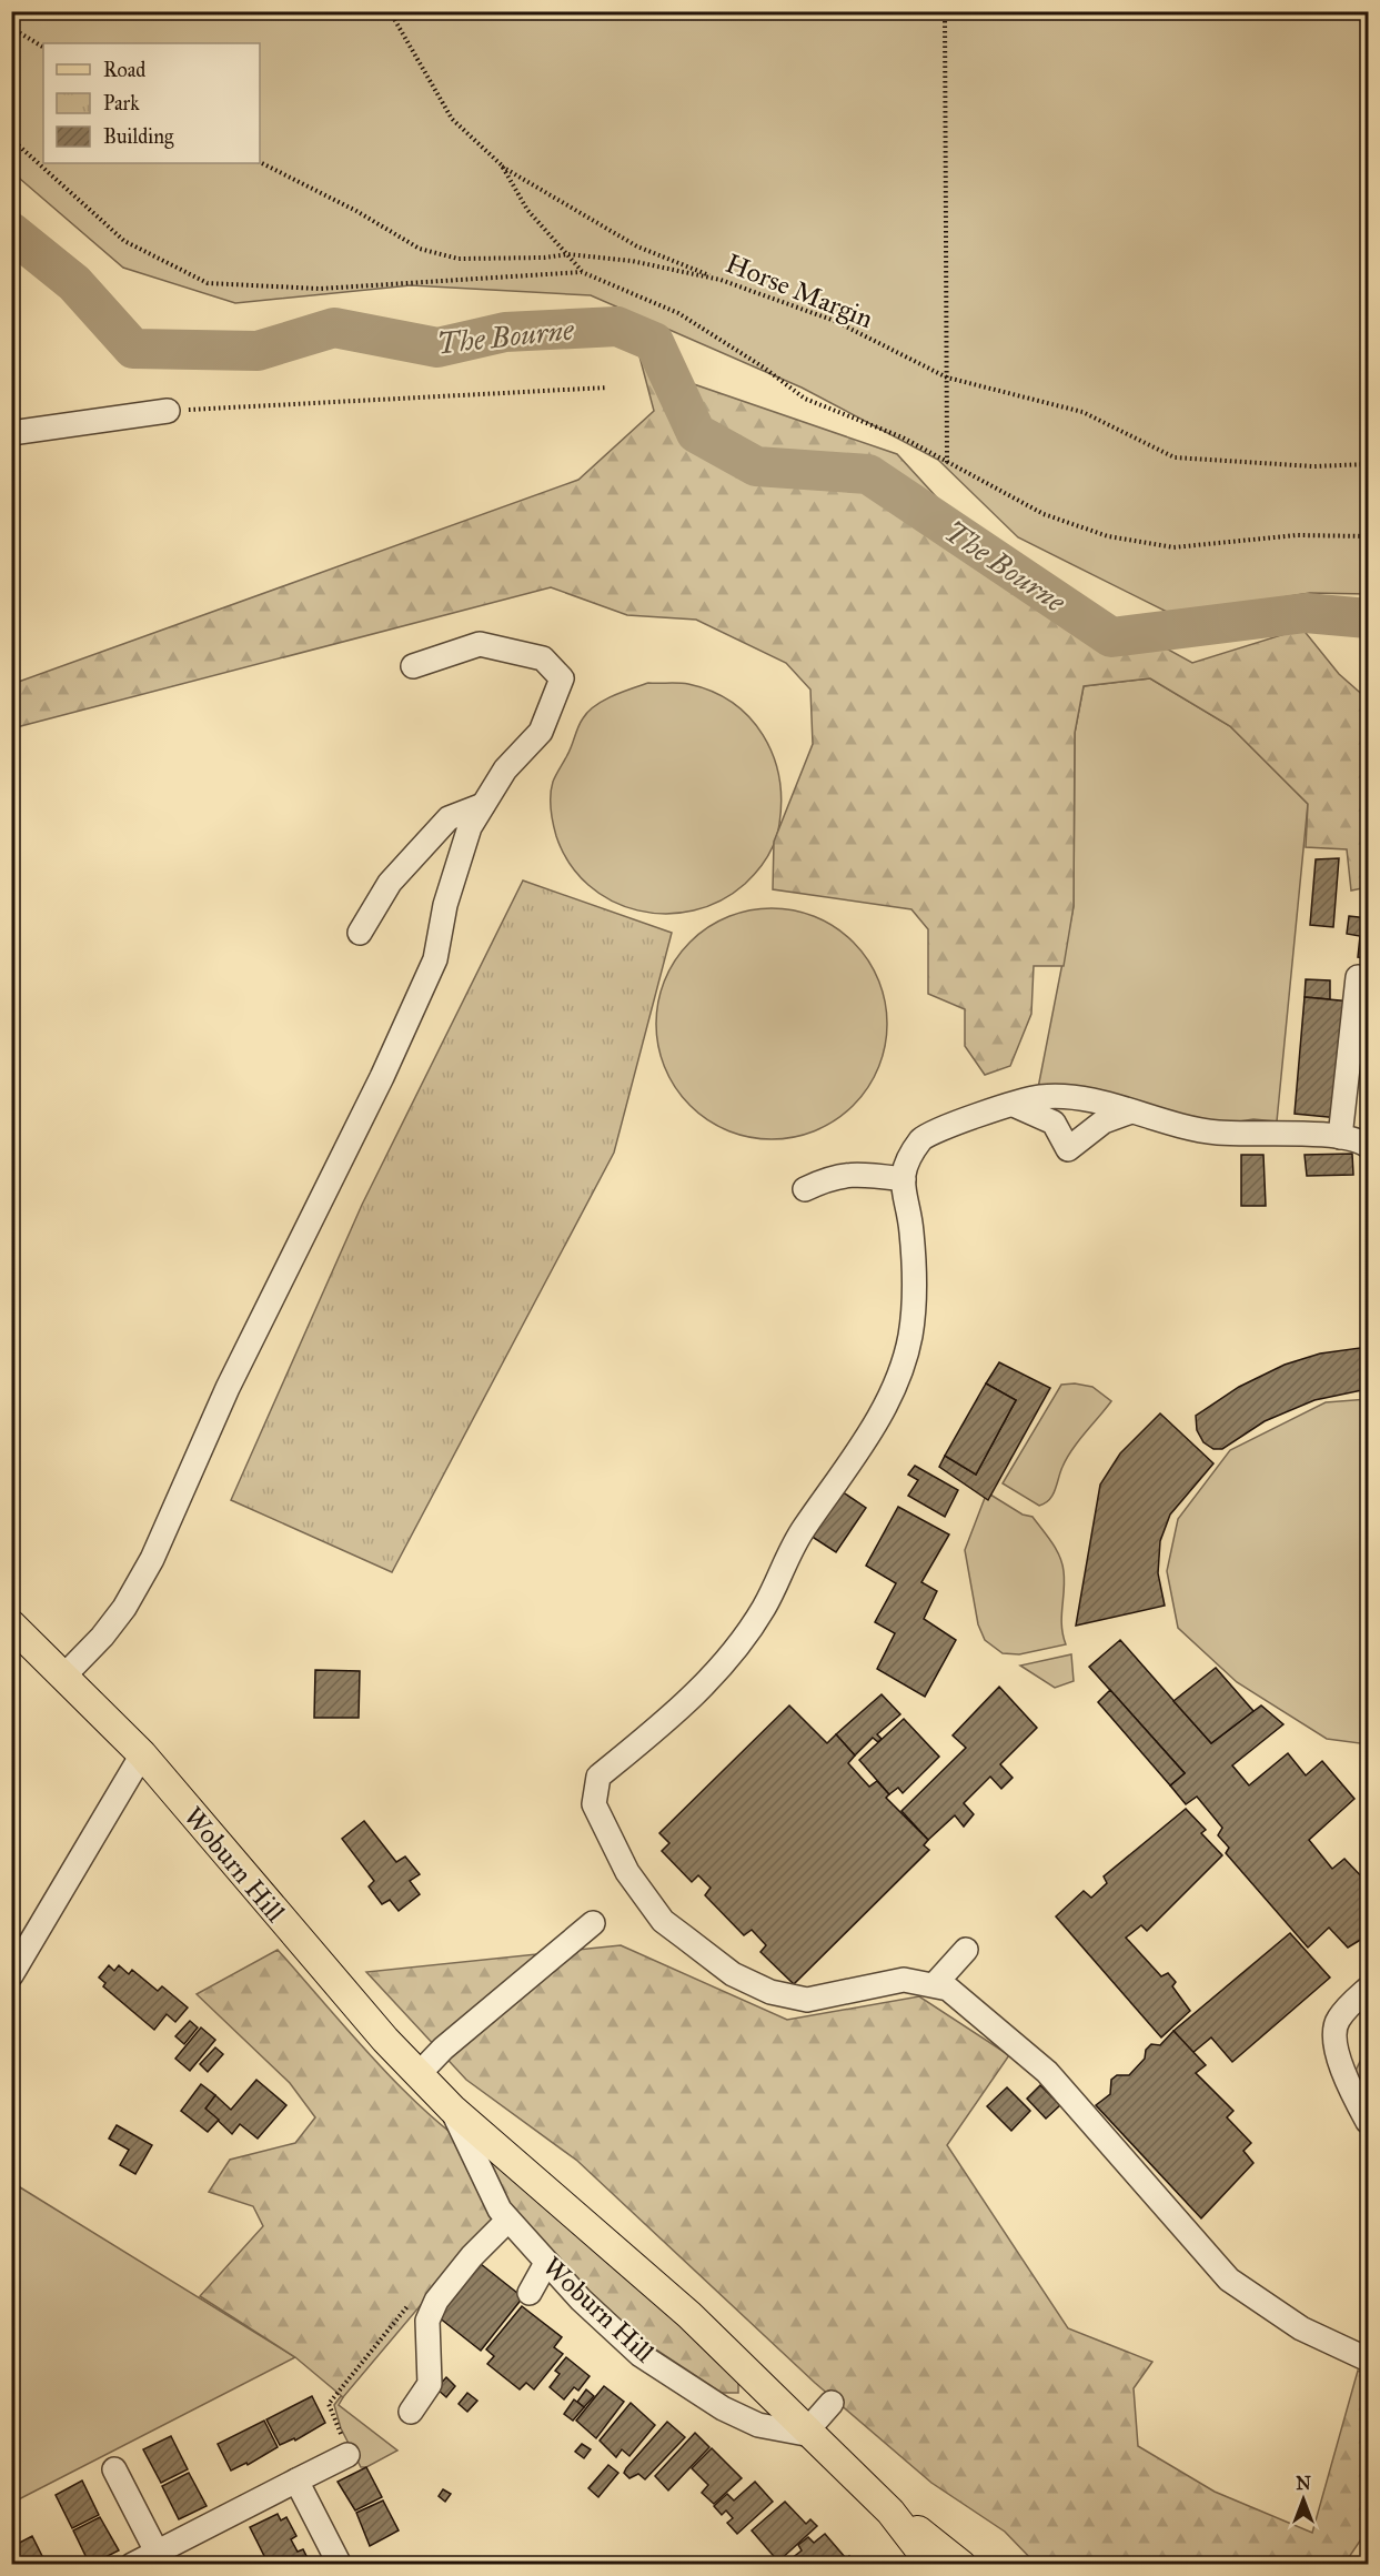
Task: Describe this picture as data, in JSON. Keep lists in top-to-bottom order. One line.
{"streets":{"main road":["Woburn Hill"],"path":["Horse Margin"]},"water":["The Bourne"],"legend":["Road","Park","Building"],"north":"top"}
